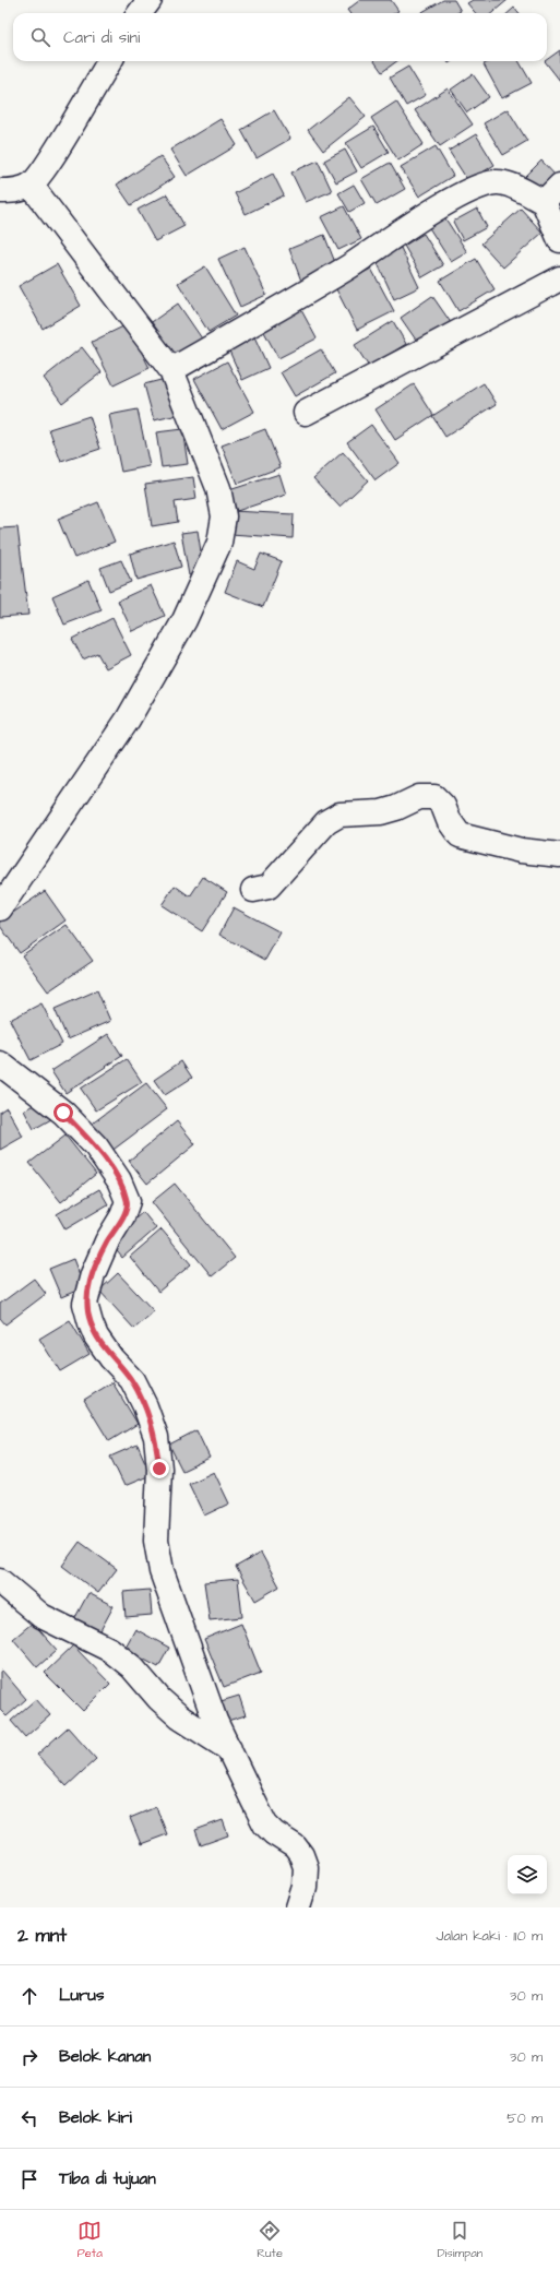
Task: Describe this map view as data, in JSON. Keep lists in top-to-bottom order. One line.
{"page":{"search":"Cari di sini","heading":["2 mnt","Jalan kaki · 110 m"],"list":[["Lurus","30 m"],["Belok kanan","30 m"],["Belok kiri","50 m"],"Tiba di tujuan"],"nav":["Peta","Rute","Disimpan"]}}
